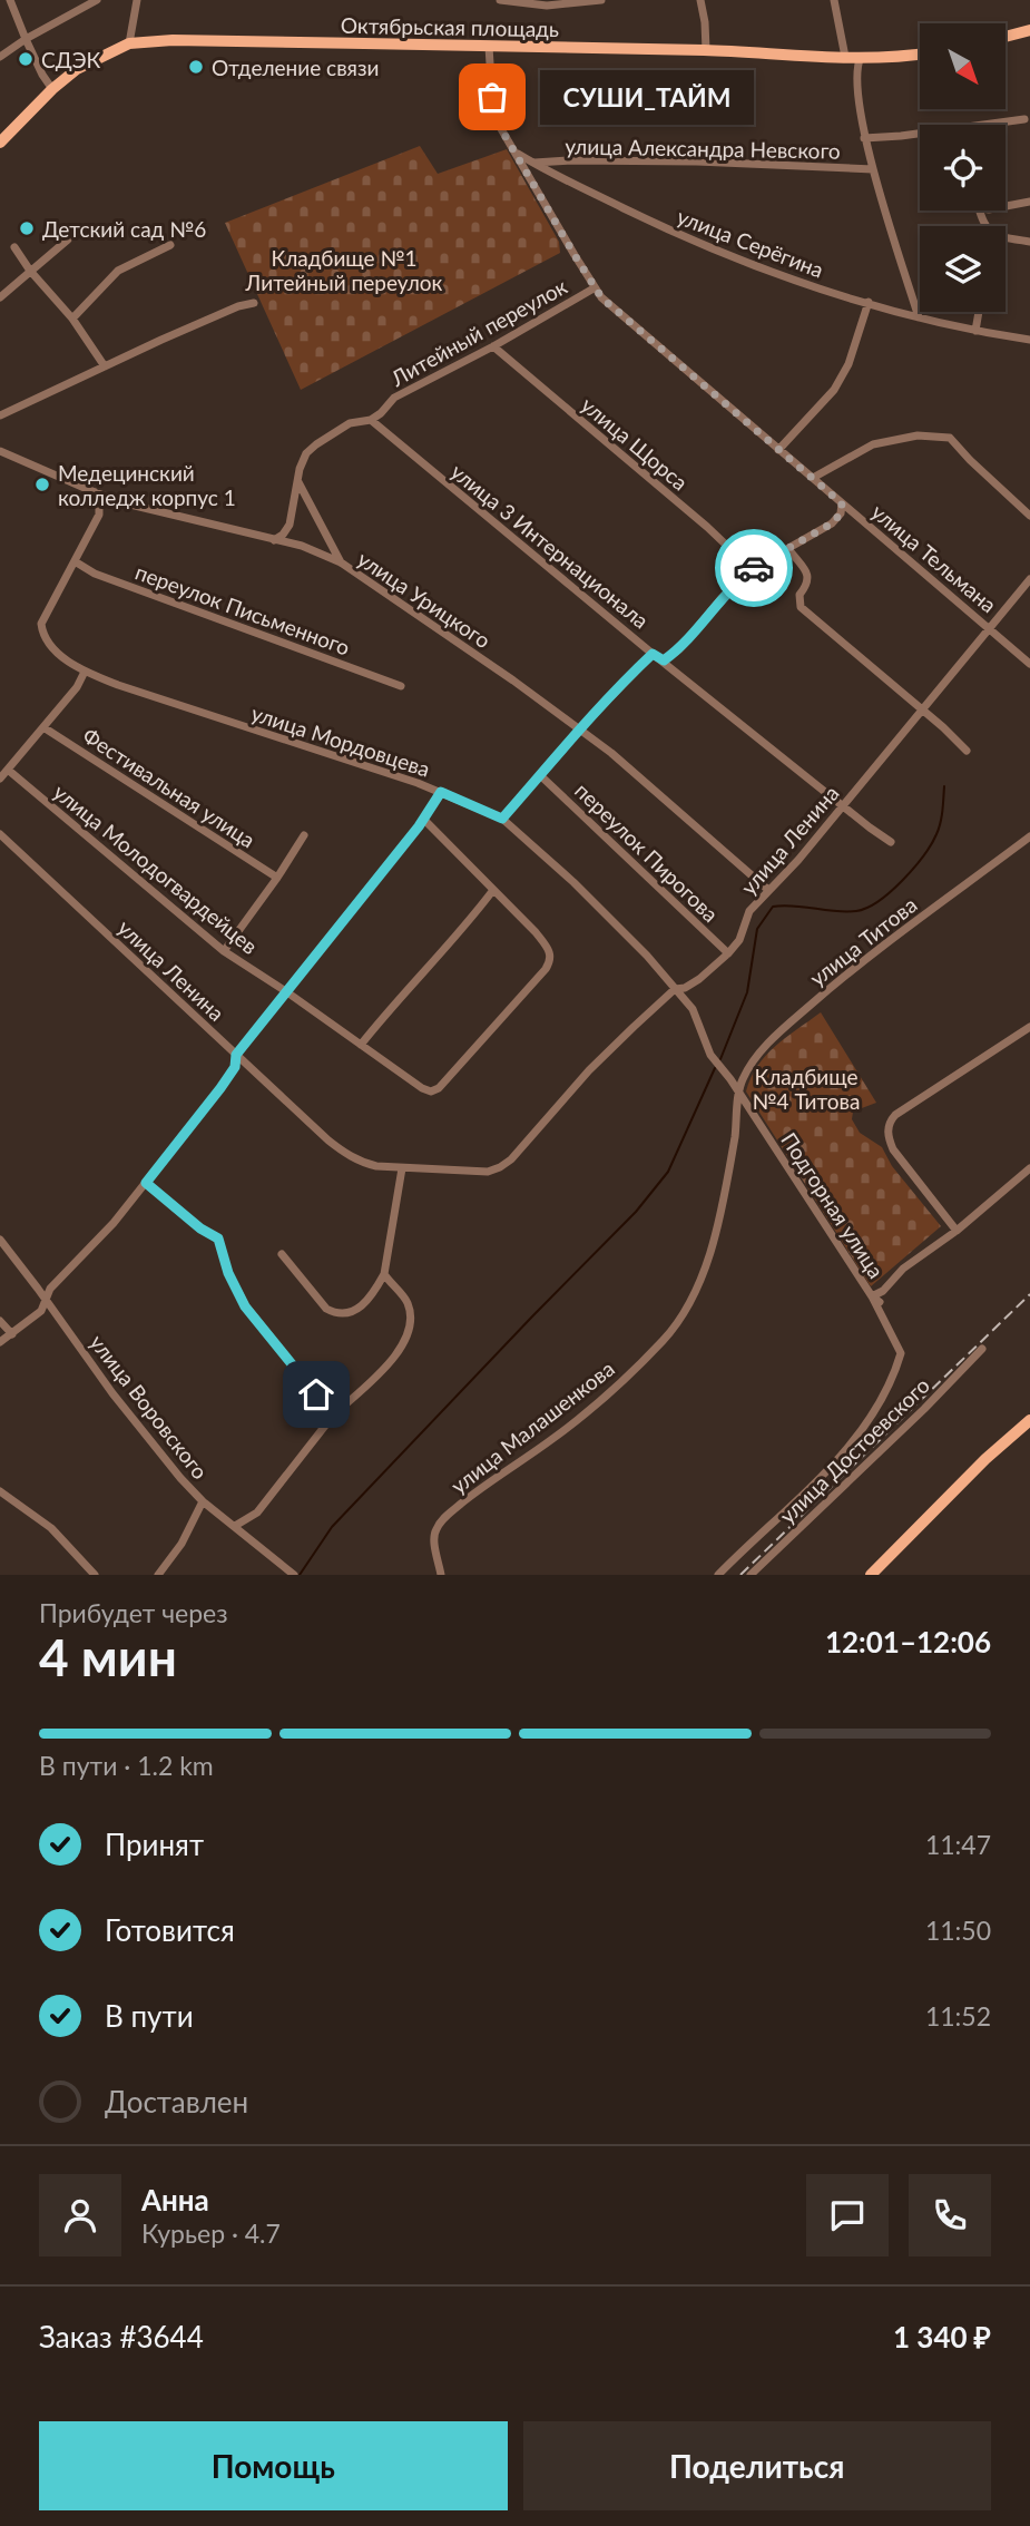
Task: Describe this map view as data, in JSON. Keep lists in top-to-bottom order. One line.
{"streets":{"main road":["Октябрьская площадь"],"street":["улица Александра Невского","улица Серёгина","Литейный переулок","улица Щорса","улица 3 Интернационала","улица Тельмана","улица Урицкого","переулок Письменного","улица Мордовцева","Фестивальная улица","улица Ленина","переулок Пирогова","улица Молодогвардейцев","улица Титова","Подгорная улица","улица Воровского","улица Малашенкова","улица Достоевского"]},"crossings":[["Октябрьская площадь","улица Тельмана"],["улица Александра Невского","улица Серёгина"],["улица Серёгина","улица Тельмана"],["Литейный переулок","улица Щорса"],["Литейный переулок","улица 3 Интернационала"],["Литейный переулок","улица Тельмана"],["Литейный переулок","улица Урицкого"],["улица 3 Интернационала","улица Ленина"],["улица Тельмана","улица Ленина"],["улица Урицкого","улица Ленина"],["переулок Письменного","улица Мордовцева"],["улица Мордовцева","улица Ленина"],["улица Мордовцева","улица Титова"],["улица Мордовцева","Подгорная улица"],["улица Мордовцева","улица Малашенкова"],["улица Ленина","переулок Пирогова"],["улица Титова","Подгорная улица"],["улица Титова","улица Малашенкова"],["Подгорная улица","улица Малашенкова"]],"parks":["Кладбище №1 Литейный переулок","Кладбище №4 Титова"],"places":["СДЭК","Отделение связи","СУШИ_ТАЙМ","Детский сад №6","Медецинский колледж корпус 1"],"north":"bottom right","page":{"bubble":"СУШИ_ТАЙМ","heading":["4 мин","Прибудет через","12:01–12:06"],"panel":["Анна","Курьер · 4.7","Заказ #3644","1 340 ₽"],"bar":"В пути · 1.2 km","list":[["Принят","11:47"],["Готовится","11:50"],["В пути","11:52"],"Доставлен"],"buttons":["Помощь","Поделиться"]}}
